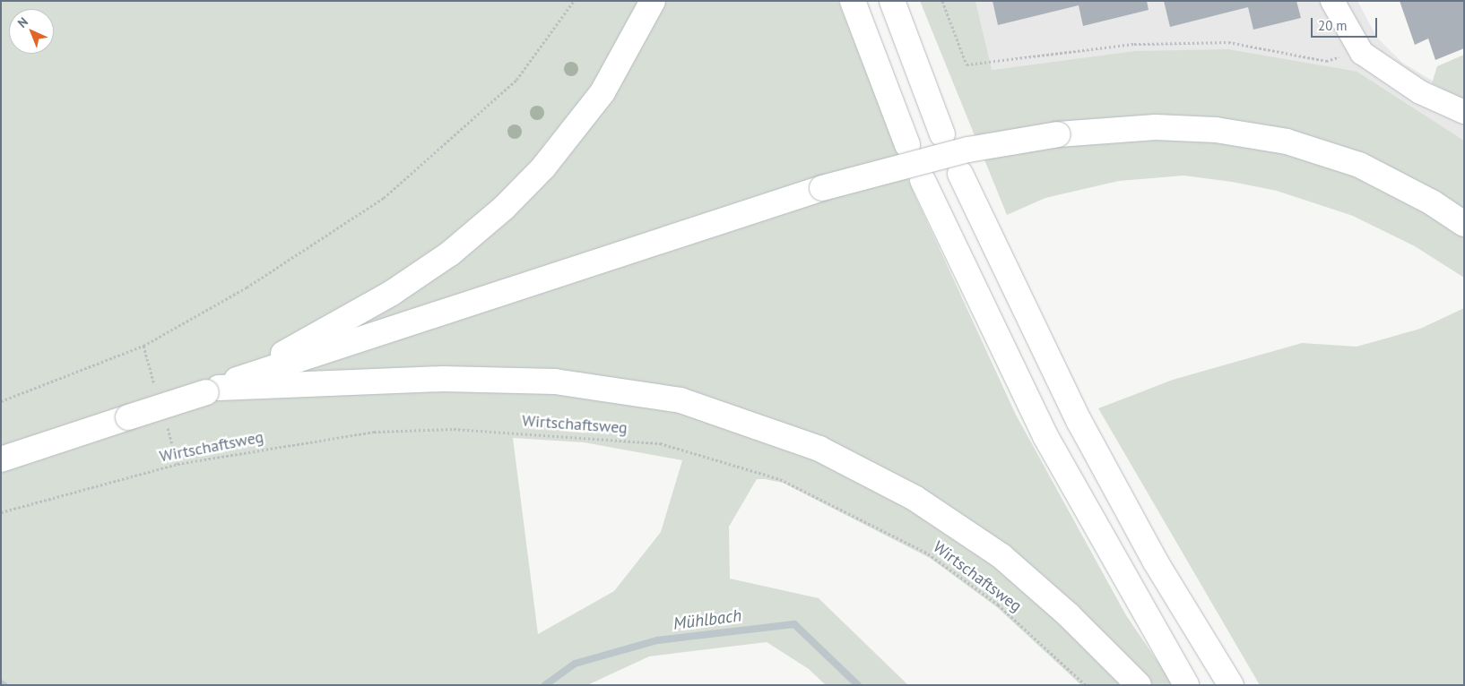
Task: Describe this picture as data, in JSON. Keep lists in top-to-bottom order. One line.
{"streets":{"path":["Wirtschaftsweg"]},"water":["Mühlbach"],"scale_bar":"20 m","north":"top left"}
